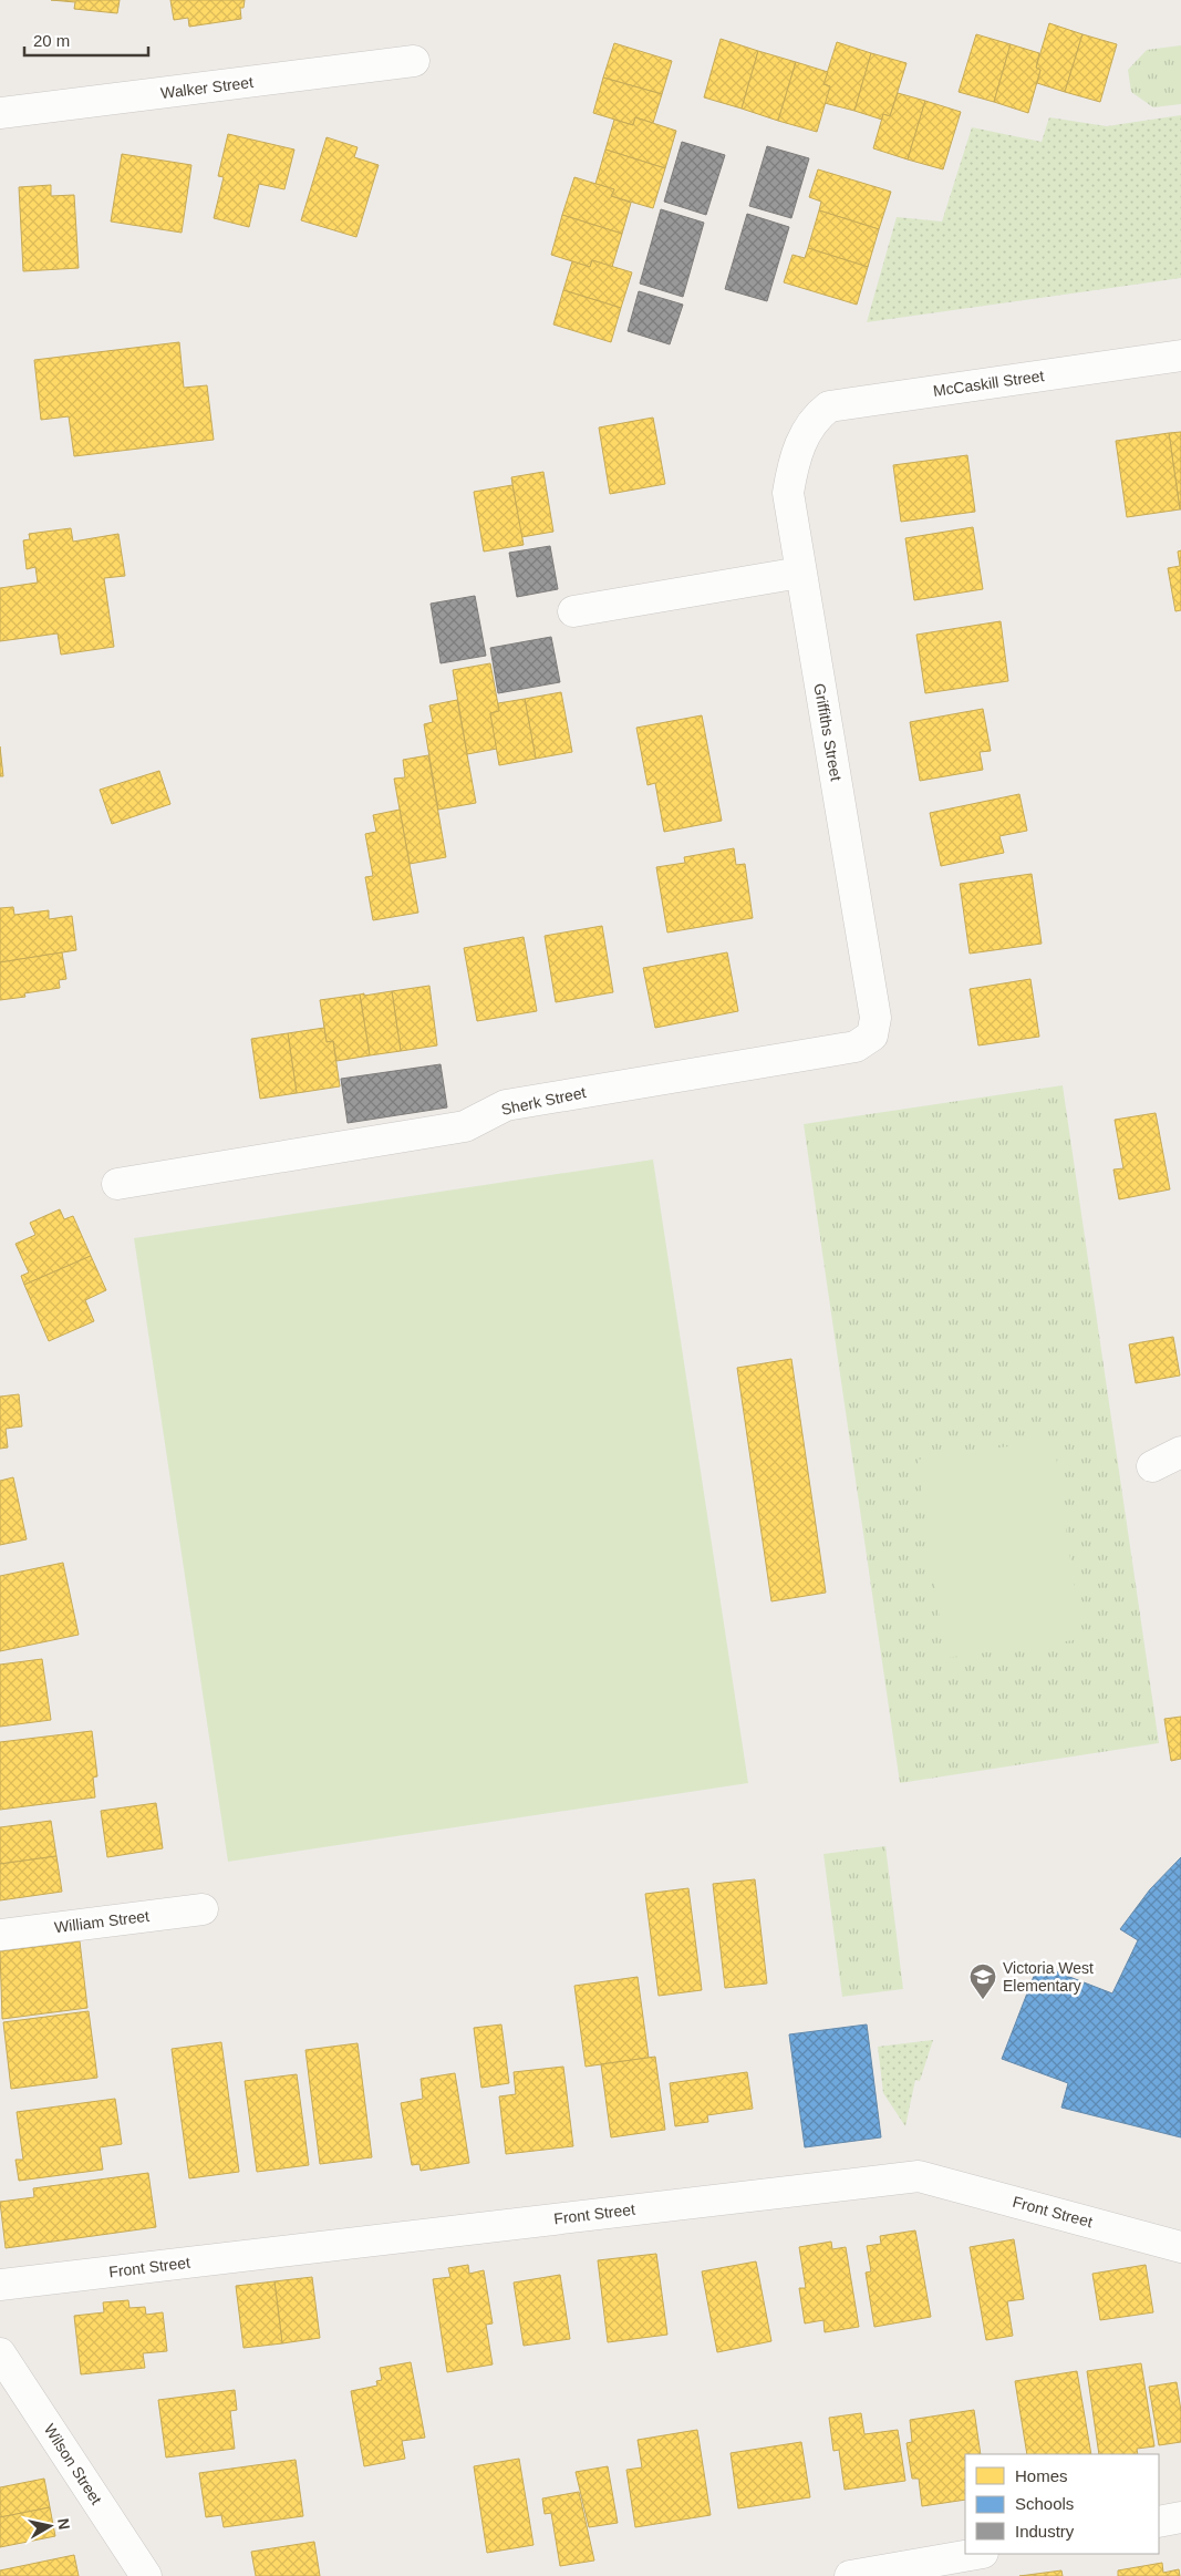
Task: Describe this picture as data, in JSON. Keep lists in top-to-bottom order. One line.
{"streets":{"street":["Walker Street","McCaskill Street","Griffiths Street","Sherk Street","William Street","Front Street","Wilson Street"]},"crossings":[["McCaskill Street","Griffiths Street"],["Griffiths Street","Sherk Street"]],"places":{"school or university":["Victoria West Elementary"]},"legend":["Homes","Schools","Industry"],"scale_bar":"20 m","north":"right"}
